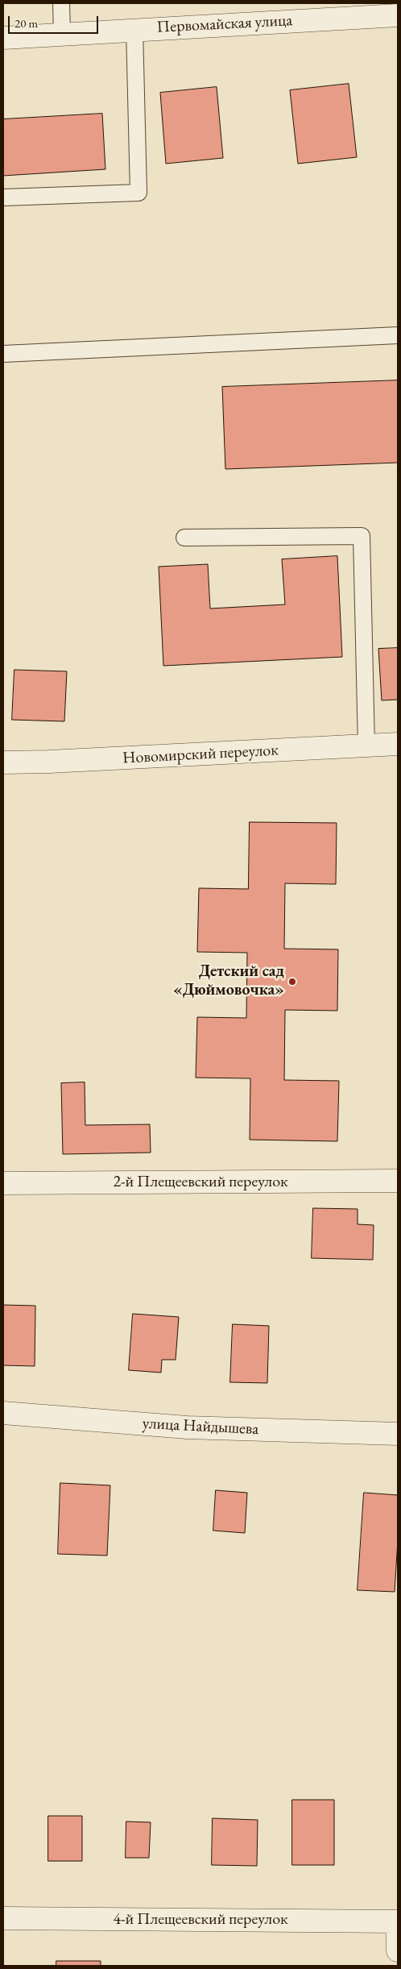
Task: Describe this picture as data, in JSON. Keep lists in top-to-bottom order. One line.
{"streets":{"street":["Первомайская улица","Новомирский переулок","2-й Плещеевский переулок","улица Найдышева","4-й Плещеевский переулок"]},"places":["Детский сад «Дюймовочка»"],"scale_bar":"20 m"}
